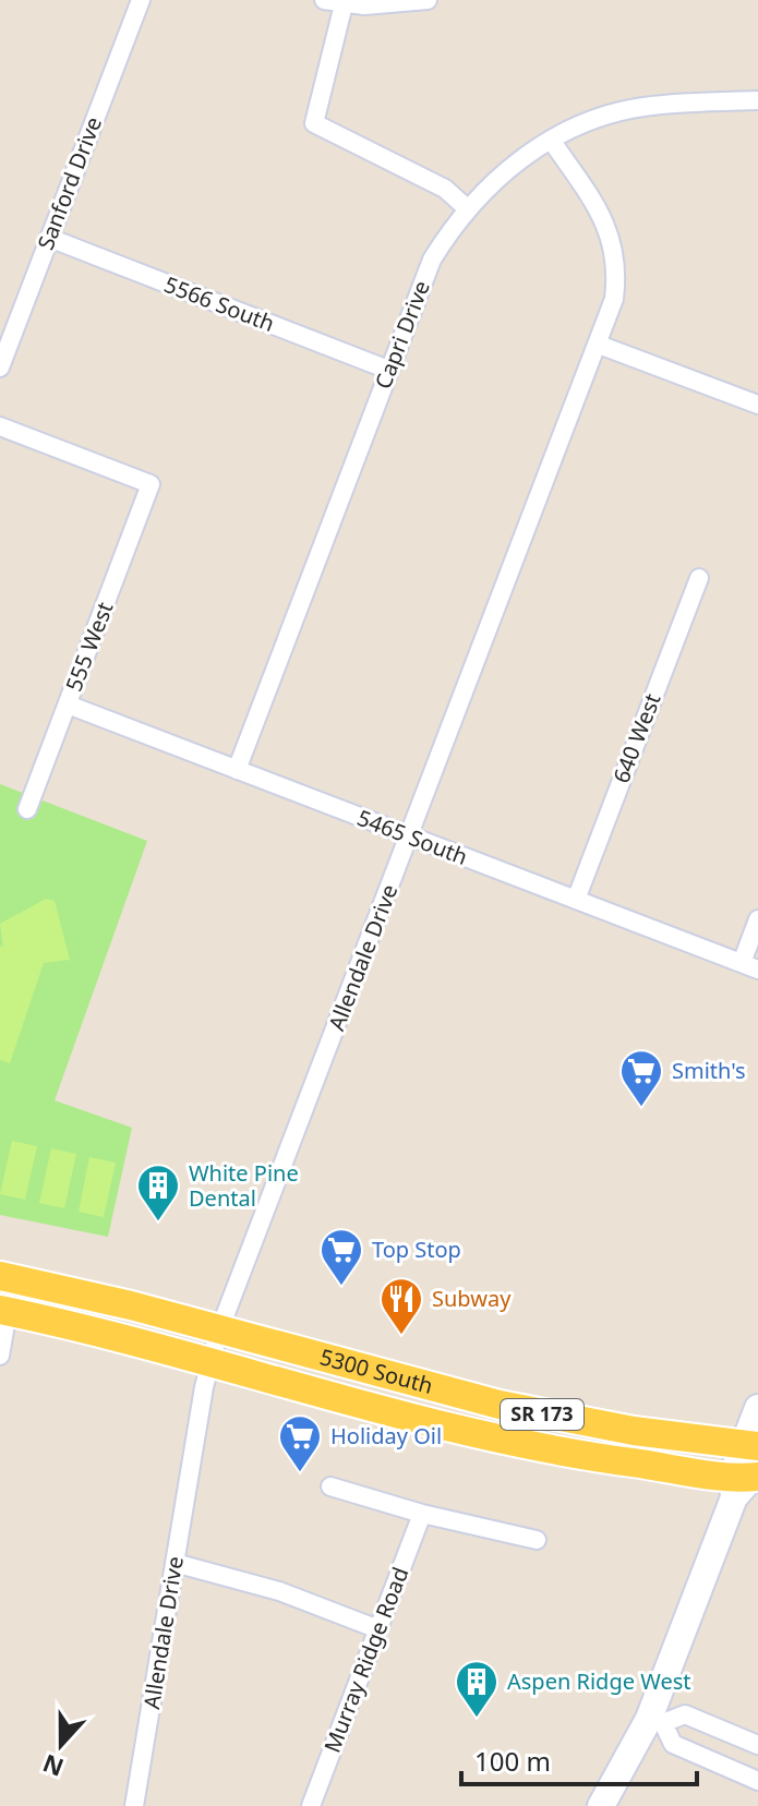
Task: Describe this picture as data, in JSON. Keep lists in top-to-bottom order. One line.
{"streets":{"main road":["5300 South","SR 173"],"street":["Sanford Drive","5566 South","Capri Drive","555 West","640 West","5465 South","Allendale Drive","Murray Ridge Road"]},"crossings":[["Sanford Drive","5566 South"],["5566 South","Capri Drive"],["Capri Drive","5465 South"],["Capri Drive","Allendale Drive"],["555 West","5465 South"],["640 West","5465 South"],["5465 South","Allendale Drive"],["Allendale Drive","5300 South"]],"places":{"supermarket":["Smith's","Top Stop","Holiday Oil"],"building":["White Pine Dental","Aspen Ridge West"],"restaurant":["Subway"]},"scale_bar":"100 m","north":"bottom"}
